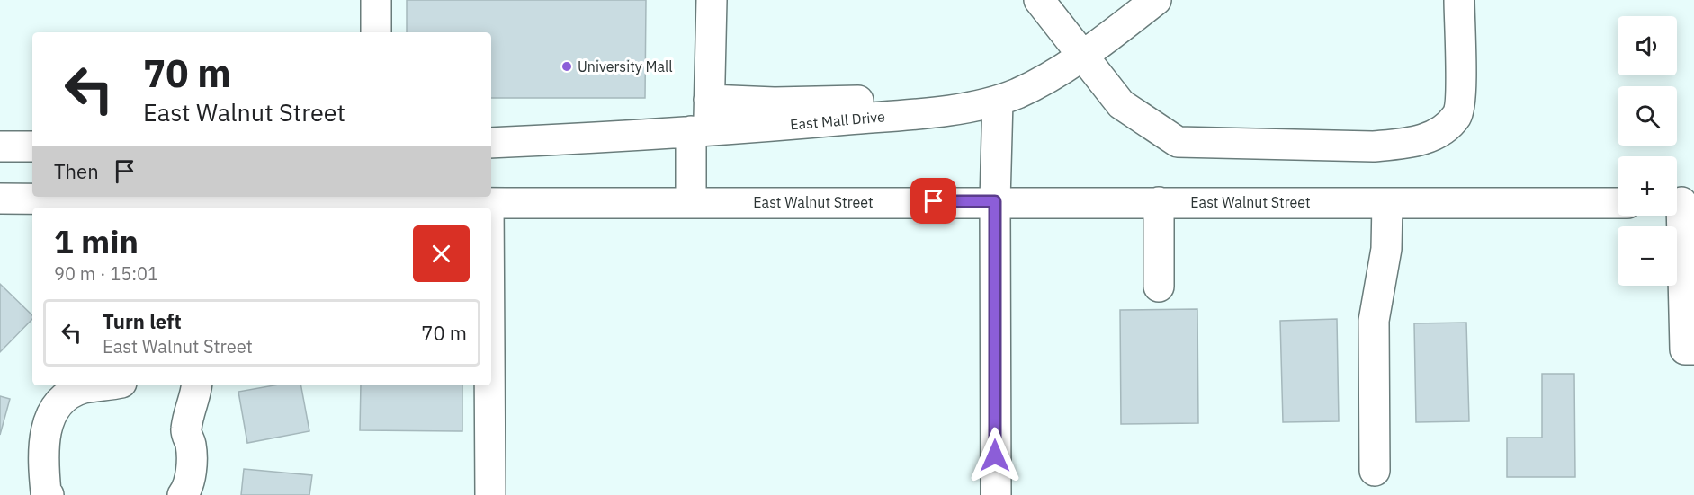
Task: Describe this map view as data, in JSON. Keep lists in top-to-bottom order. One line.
{"streets":{"street":["East Mall Drive","East Walnut Street"]},"places":["University Mall"],"page":{"map_buttons":["+","−"],"turn":["70 m","East Walnut Street"],"then":"Then","heading":["1 min","90 m · 15:01"],"list":[{"name":"Turn left","note":"East Walnut Street","value":"70 m"}]}}
